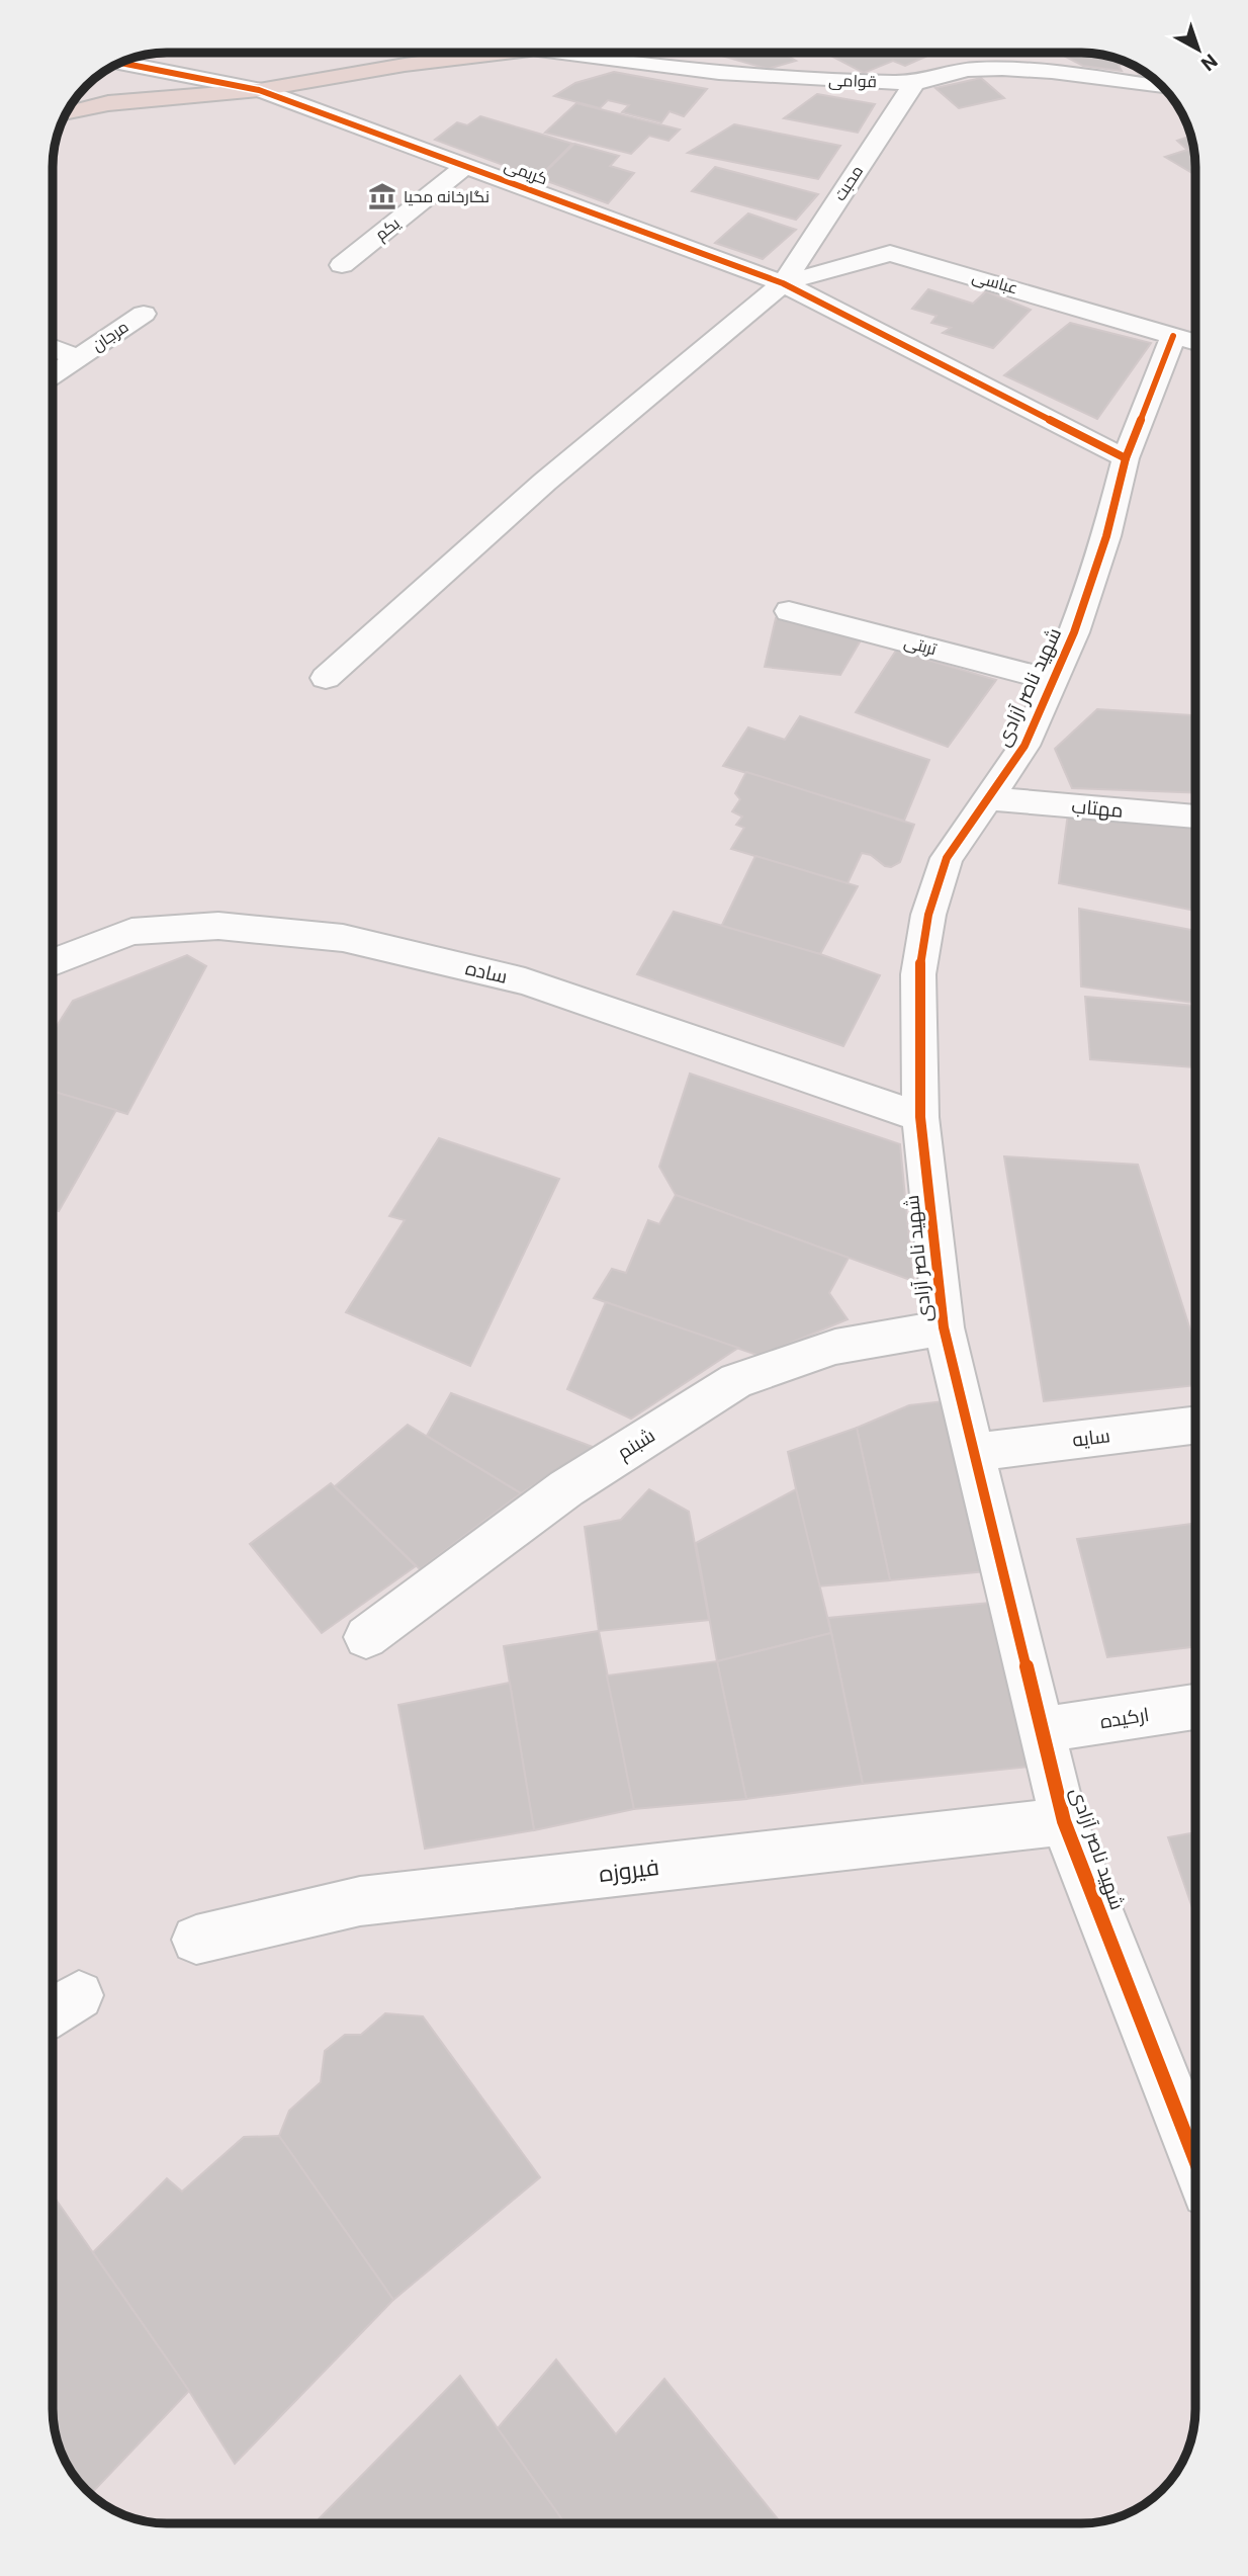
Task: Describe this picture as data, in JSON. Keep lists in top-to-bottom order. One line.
{"streets":{"street":["قوامی","کریمی","محبت","یکم","عباسی","مرجان","تربتی","شهید ناصر آزادی","مهتاب","ساده","سایه","شبنم","ارکیده","فیروزه"]},"crossings":[["قوامی","محبت"],["کریمی","محبت"],["کریمی","یکم"],["کریمی","عباسی"],["کریمی","شهید ناصر آزادی"],["محبت","عباسی"],["عباسی","شهید ناصر آزادی"],["تربتی","شهید ناصر آزادی"],["شهید ناصر آزادی","مهتاب"],["شهید ناصر آزادی","ساده"],["شهید ناصر آزادی","سایه"],["شهید ناصر آزادی","شبنم"],["شهید ناصر آزادی","ارکیده"],["شهید ناصر آزادی","فیروزه"]],"places":{"museum":["نگارخانه محیا"]},"north":"bottom right"}
